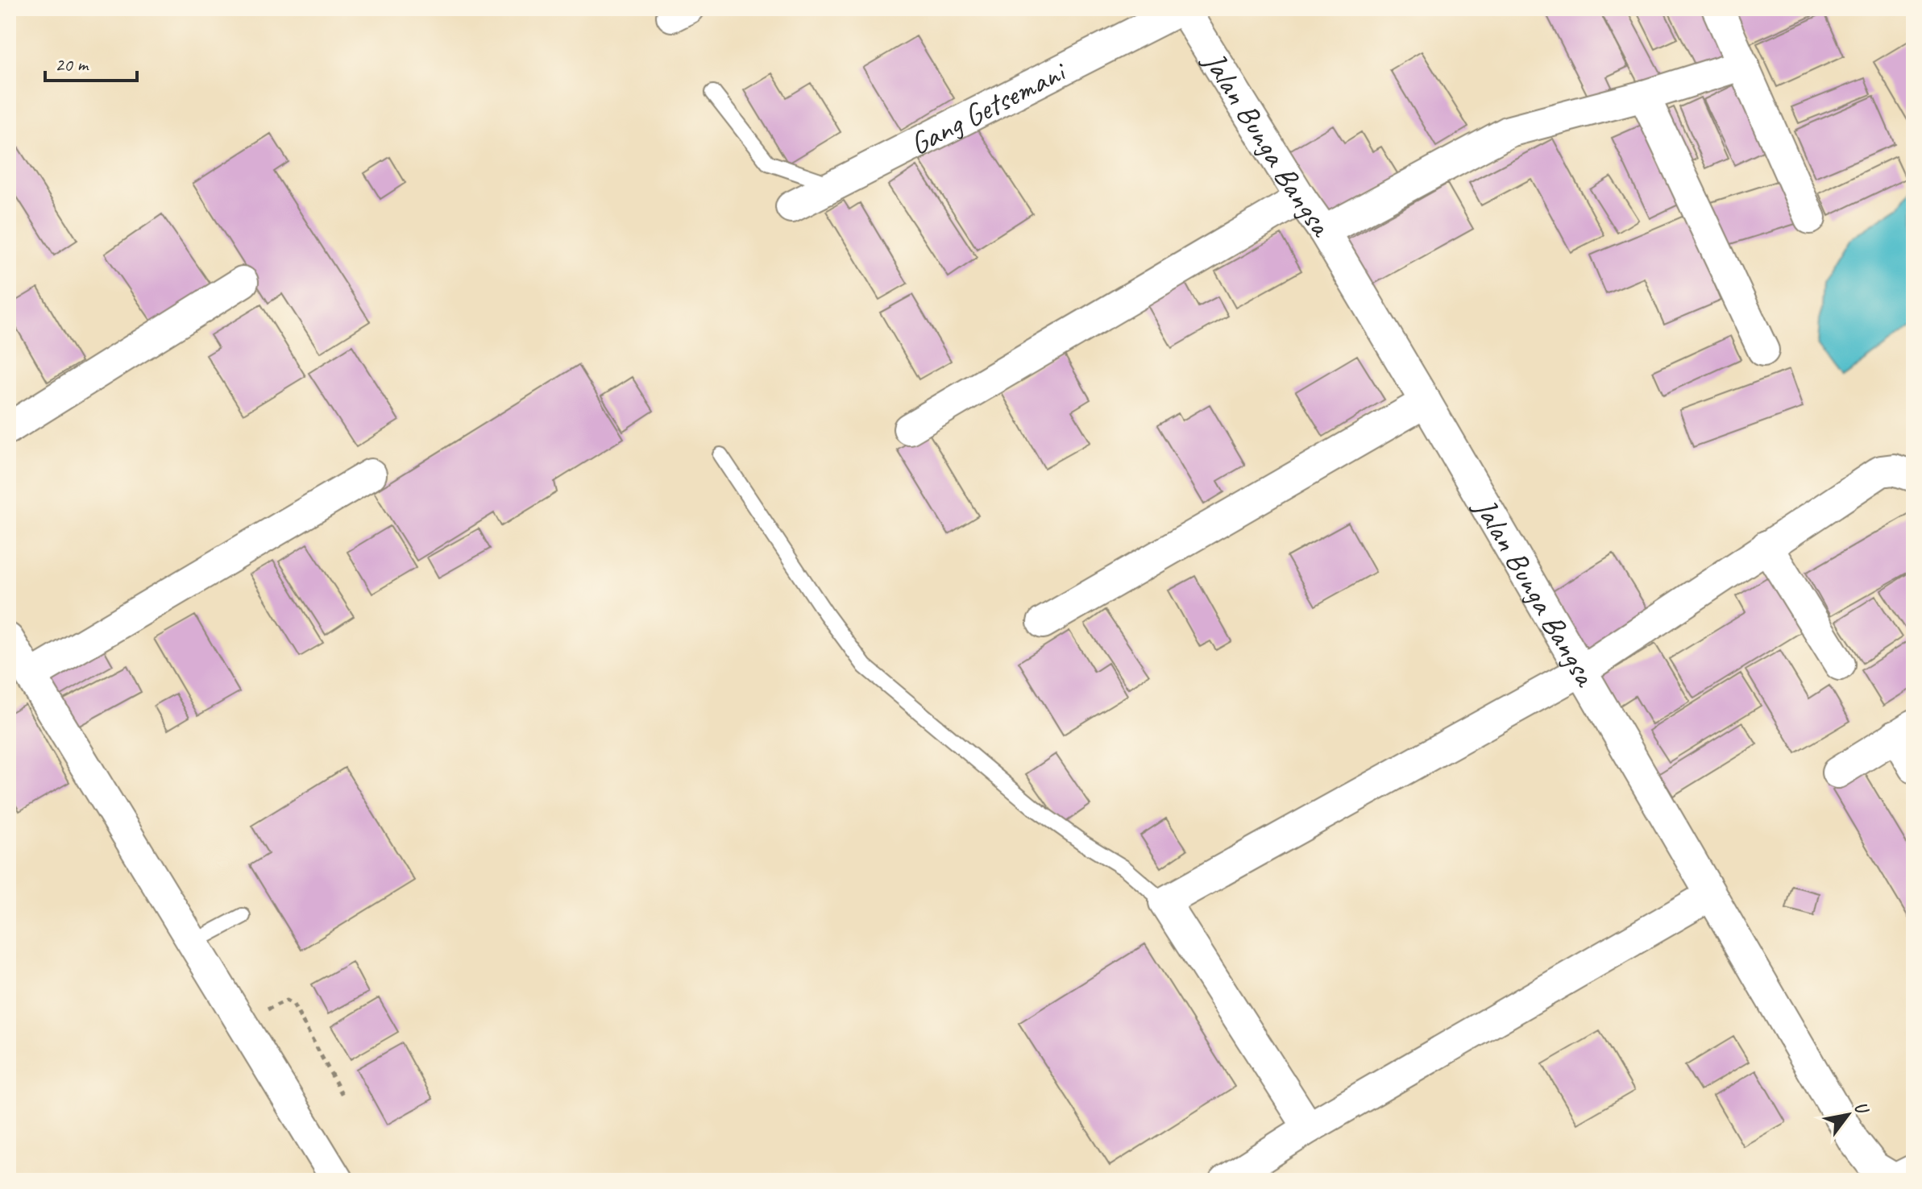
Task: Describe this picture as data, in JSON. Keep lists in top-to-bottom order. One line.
{"streets":{"street":["Gang Getsemani","Jalan Bunga Bangsa"]},"crossings":[["Gang Getsemani","Jalan Bunga Bangsa"]],"scale_bar":"20 m","north":"top right"}
